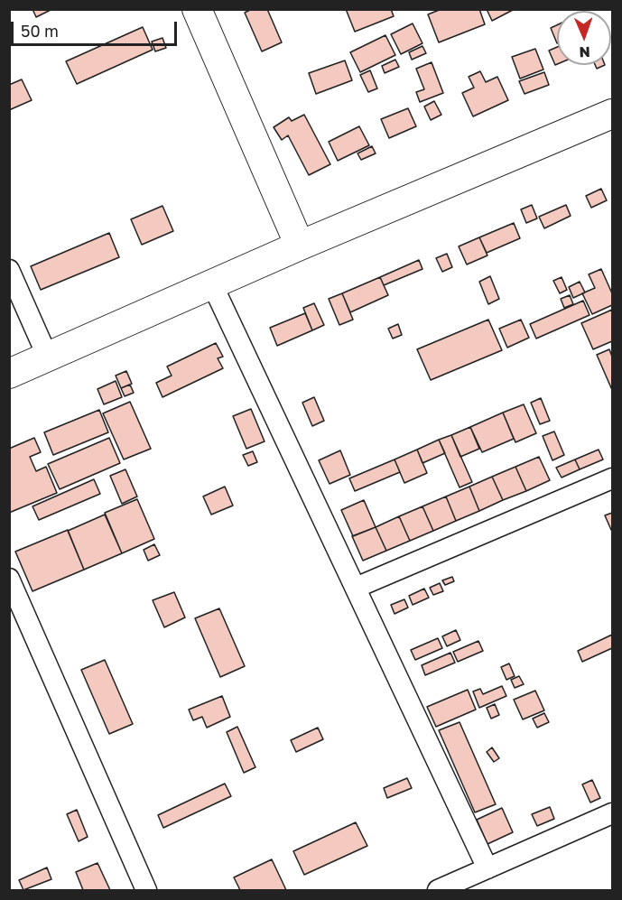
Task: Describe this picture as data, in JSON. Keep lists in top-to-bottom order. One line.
{"scale_bar":"50 m","north":"bottom"}
